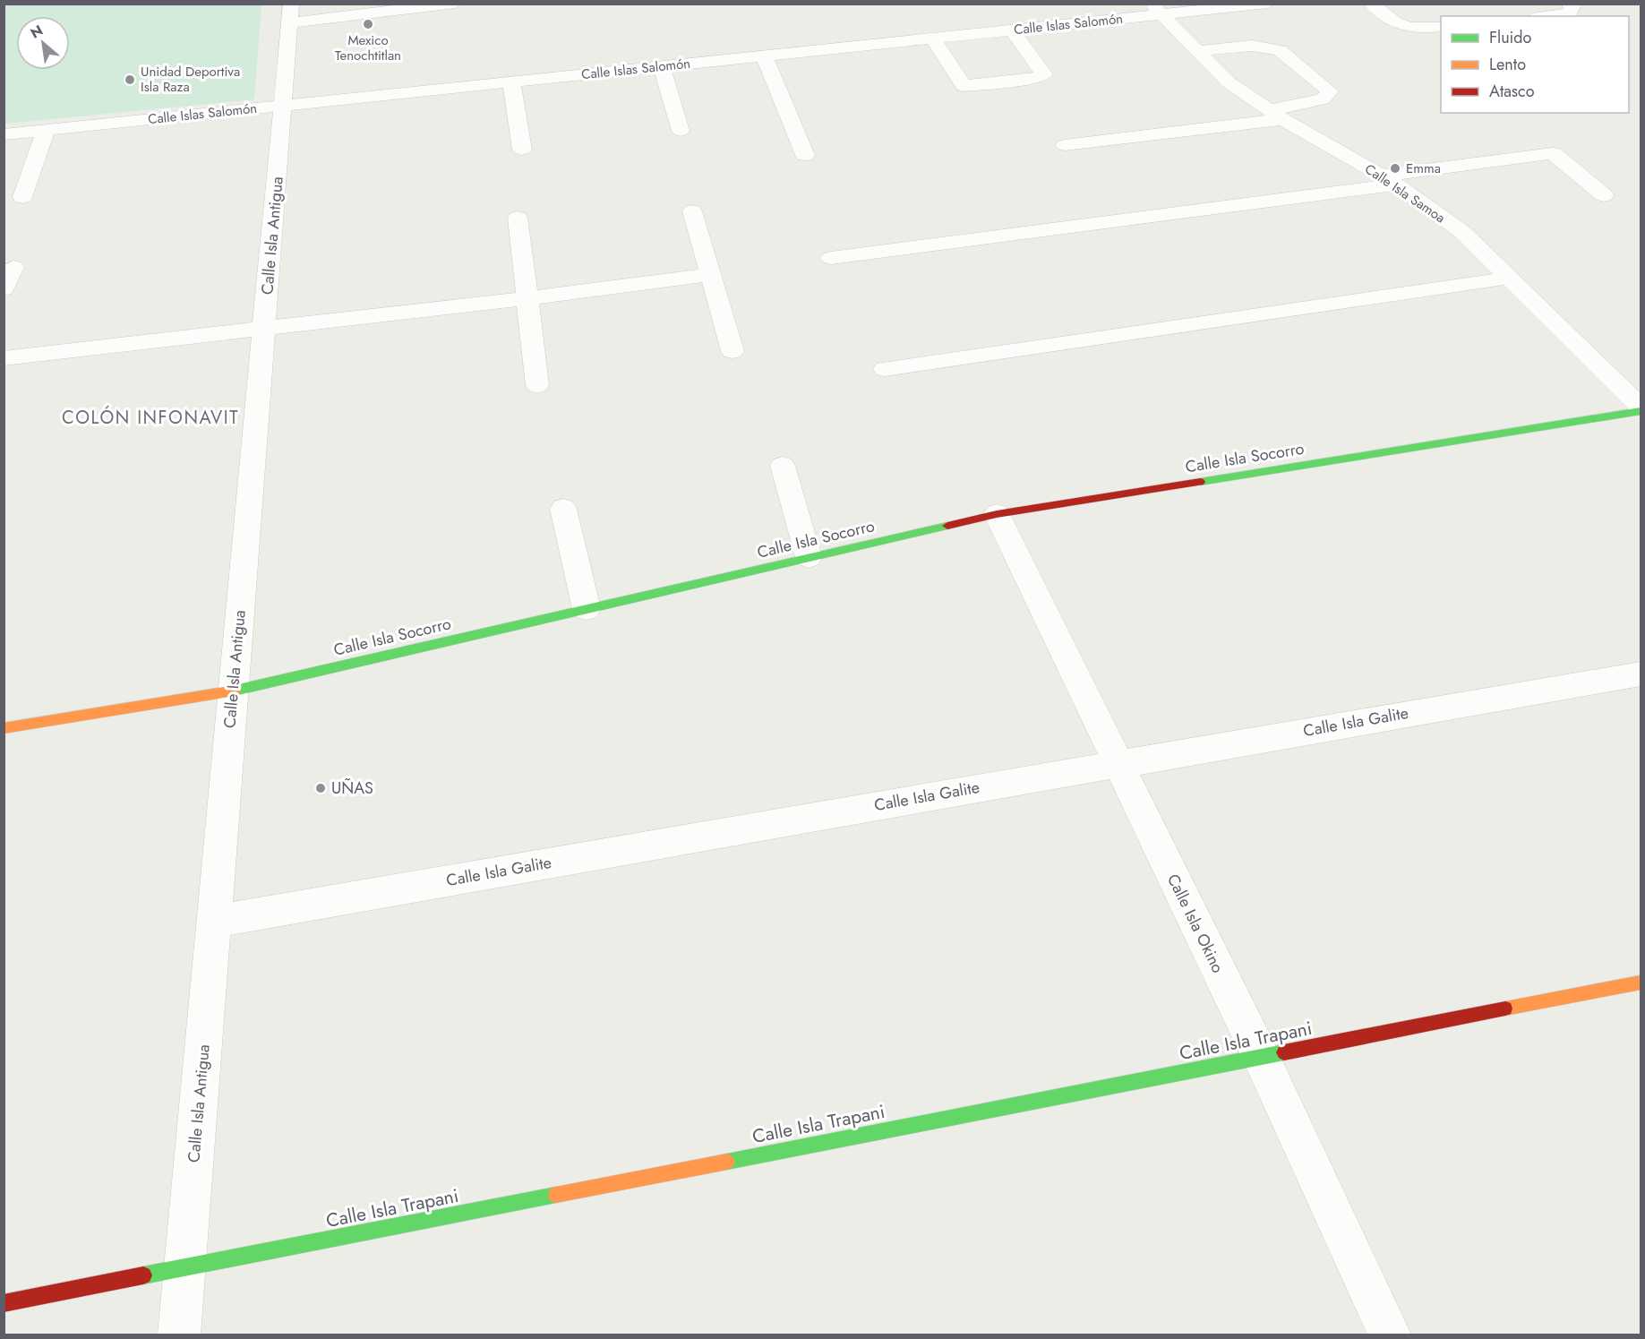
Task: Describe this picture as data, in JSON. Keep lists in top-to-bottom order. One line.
{"streets":{"street":["Calle Islas Salomón","Calle Isla Samoa","Calle Isla Antigua","Calle Isla Socorro","Calle Isla Galite","Calle Isla Okino","Calle Isla Trapani"]},"crossings":[["Calle Islas Salomón","Calle Isla Samoa"],["Calle Islas Salomón","Calle Isla Antigua"],["Calle Isla Samoa","Calle Isla Socorro"],["Calle Isla Antigua","Calle Isla Socorro"],["Calle Isla Antigua","Calle Isla Galite"],["Calle Isla Antigua","Calle Isla Trapani"],["Calle Isla Socorro","Calle Isla Okino"],["Calle Isla Galite","Calle Isla Okino"],["Calle Isla Okino","Calle Isla Trapani"]],"districts":["COLÓN INFONAVIT"],"places":["Mexico Tenochtitlan","Unidad Deportiva Isla Raza","Emma","UÑAS"],"legend":["Fluido","Lento","Atasco"],"north":"top left"}
